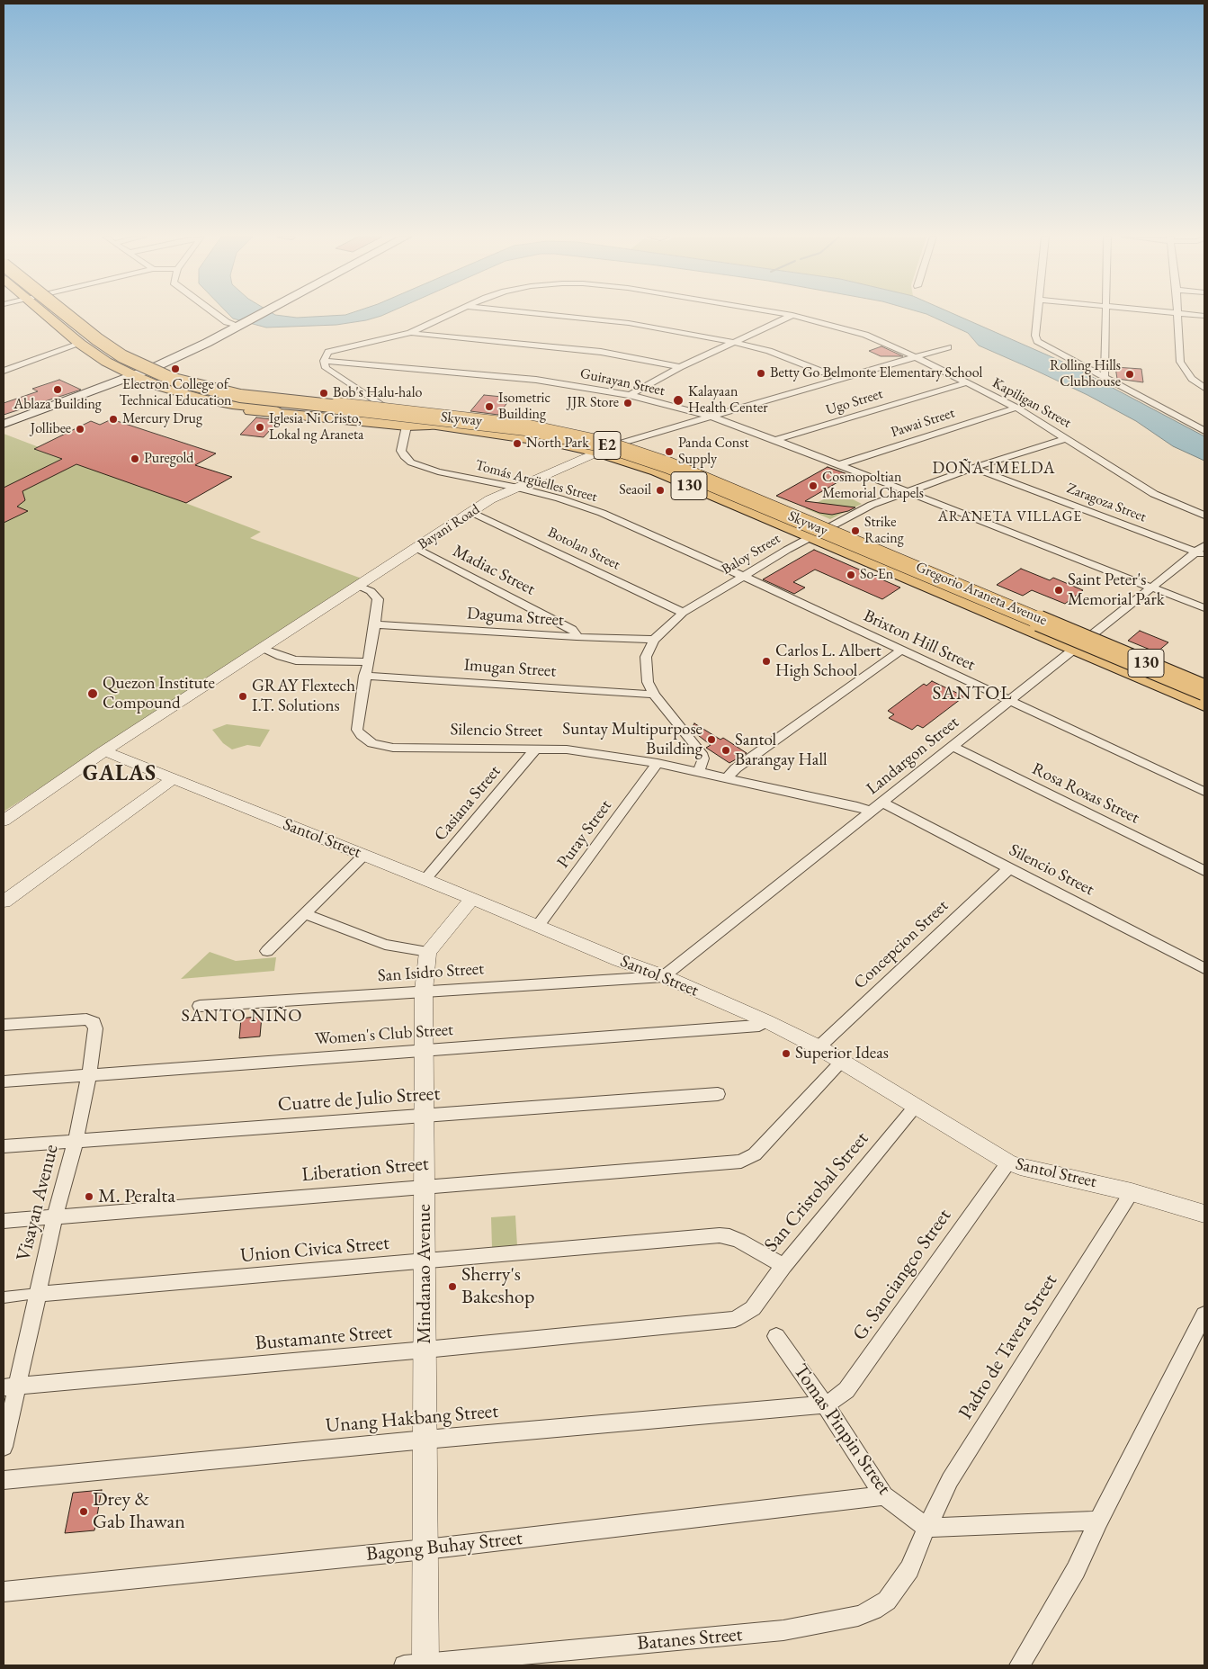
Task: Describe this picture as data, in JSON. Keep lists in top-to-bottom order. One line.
{"streets":{"highway":["Skyway","E2"],"main road":["130","Gregorio Araneta Avenue"],"street":["Guirayan Street","Ugo Street","Kapiligan Street","Pawai Street","Tomás Argüelles Street","Zaragoza Street","Bayani Road","Botolan Street","Baloy Street","Madiac Street","Daguma Street","Brixton Hill Street","Imugan Street","Silencio Street","Landargon Street","Rosa Roxas Street","Casiana Street","Puray Street","Santol Street","Concepcion Street","San Isidro Street","Women's Club Street","Cuatre de Julio Street","Liberation Street","San Cristobal Street","Visayan Avenue","Union Civica Street","Mindanao Avenue","G. Sanciangco Street","Bustamante Street","Padro de Tavera Street","Unang Hakbang Street","Tomas Pinpin Street","Bagong Buhay Street","Batanes Street"]},"crossings":[["Guirayan Street","Ugo Street"],["Guirayan Street","Kapiligan Street"],["Guirayan Street","Pawai Street"],["Guirayan Street","Bayani Road"],["Guirayan Street","Baloy Street"],["Guirayan Street","Landargon Street"],["Ugo Street","Kapiligan Street"],["Kapiligan Street","Pawai Street"],["Kapiligan Street","Bayani Road"],["Kapiligan Street","Baloy Street"],["Skyway","Gregorio Araneta Avenue"],["Tomás Argüelles Street","Bayani Road"],["Tomás Argüelles Street","Baloy Street"],["Tomás Argüelles Street","Brixton Hill Street"],["Zaragoza Street","Baloy Street"],["Zaragoza Street","Landargon Street"],["Bayani Road","Botolan Street"],["Bayani Road","Madiac Street"],["Bayani Road","Gregorio Araneta Avenue"],["Bayani Road","Silencio Street"],["Bayani Road","Santol Street"],["Botolan Street","Baloy Street"],["Baloy Street","Gregorio Araneta Avenue"],["Baloy Street","Daguma Street"],["Baloy Street","Brixton Hill Street"],["Baloy Street","Imugan Street"],["Baloy Street","Silencio Street"],["Madiac Street","Daguma Street"],["Gregorio Araneta Avenue","Landargon Street"],["Daguma Street","Silencio Street"],["Brixton Hill Street","Landargon Street"],["Imugan Street","Silencio Street"],["Silencio Street","Landargon Street"],["Silencio Street","Casiana Street"],["Silencio Street","Puray Street"],["Silencio Street","Concepcion Street"],["Landargon Street","Rosa Roxas Street"],["Landargon Street","Santol Street"],["Landargon Street","San Isidro Street"],["Casiana Street","Santol Street"],["Puray Street","Santol Street"],["Santol Street","Concepcion Street"],["Santol Street","San Isidro Street"],["Santol Street","Women's Club Street"],["Santol Street","Liberation Street"],["Santol Street","San Cristobal Street"],["Santol Street","G. Sanciangco Street"],["Santol Street","Padro de Tavera Street"],["San Isidro Street","Mindanao Avenue"],["Women's Club Street","Visayan Avenue"],["Women's Club Street","Mindanao Avenue"],["Cuatre de Julio Street","Visayan Avenue"],["Cuatre de Julio Street","Mindanao Avenue"],["Liberation Street","Visayan Avenue"],["Liberation Street","Mindanao Avenue"],["San Cristobal Street","Union Civica Street"],["San Cristobal Street","Bustamante Street"],["Visayan Avenue","Union Civica Street"],["Visayan Avenue","Bustamante Street"],["Union Civica Street","Mindanao Avenue"],["Mindanao Avenue","Bustamante Street"],["Mindanao Avenue","Unang Hakbang Street"],["Mindanao Avenue","Bagong Buhay Street"],["Mindanao Avenue","Batanes Street"],["G. Sanciangco Street","Unang Hakbang Street"],["G. Sanciangco Street","Tomas Pinpin Street"],["Padro de Tavera Street","Tomas Pinpin Street"],["Padro de Tavera Street","Batanes Street"],["Unang Hakbang Street","Tomas Pinpin Street"],["Tomas Pinpin Street","Bagong Buhay Street"],["Tomas Pinpin Street","Batanes Street"]],"districts":["DOÑA IMELDA","ARANETA VILLAGE","SANTOL","GALAS","SANTO NIÑO"],"places":["Electron College of Technical Education","Betty Go Belmonte Elementary School","Rolling Hills Clubhouse","Ablaza Building","Bob's Halu-halo","Kalayaan Health Center","JJR Store","Isometric Building","Mercury Drug","Iglesia Ni Cristo, Lokal ng Araneta","Jollibee","North Park","Panda Const Supply","Puregold","Cosmopoltian Memorial Chapels","Seaoil","Strike Racing","So-En","Saint Peter's Memorial Park","Carlos L. Albert High School","Quezon Institute Compound","GRAY Flextech I.T. Solutions","Suntay Multipurpose Building","Santol Barangay Hall","Superior Ideas","M. Peralta","Sherry's Bakeshop","Drey & Gab Ihawan"]}
